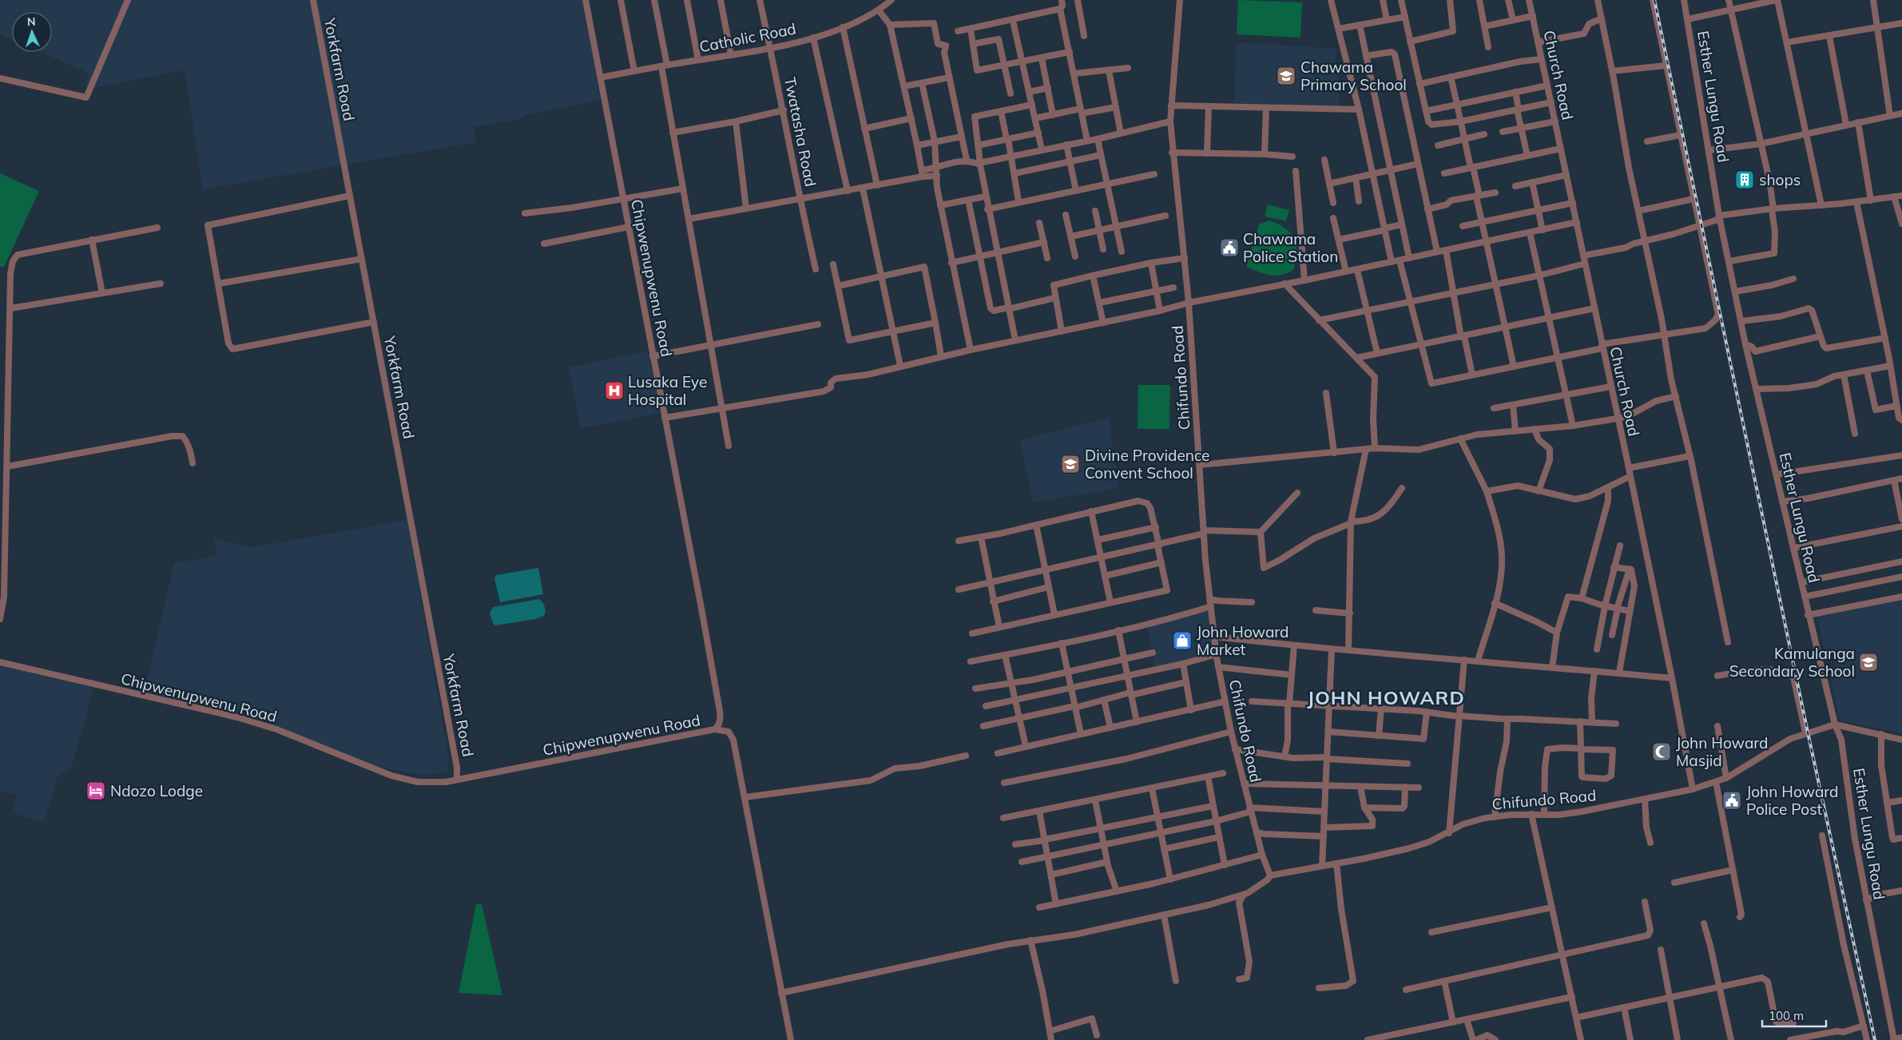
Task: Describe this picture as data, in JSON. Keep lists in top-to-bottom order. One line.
{"streets":{"street":["Catholic Road","Yorkfarm Road","Church Road","Esther Lungu Road","Twatasha Road","Chipwenupwenu Road","Chifundo Road"]},"crossings":[["Catholic Road","Twatasha Road"],["Catholic Road","Chipwenupwenu Road"],["Yorkfarm Road","Chipwenupwenu Road"],["Church Road","Chifundo Road"],["Esther Lungu Road","Chifundo Road"]],"districts":["JOHN HOWARD"],"places":{"school or university":["Chawama Primary School","Divine Providence Convent School","Kamulanga Secondary School"],"building":["shops"],"public building":["Chawama Police Station","John Howard Police Post"],"hospital":["Lusaka Eye Hospital"],"shop":["John Howard Market"],"mosque":["John Howard Masjid"],"hotel":["Ndozo Lodge"]},"scale_bar":"100 m","north":"top"}
